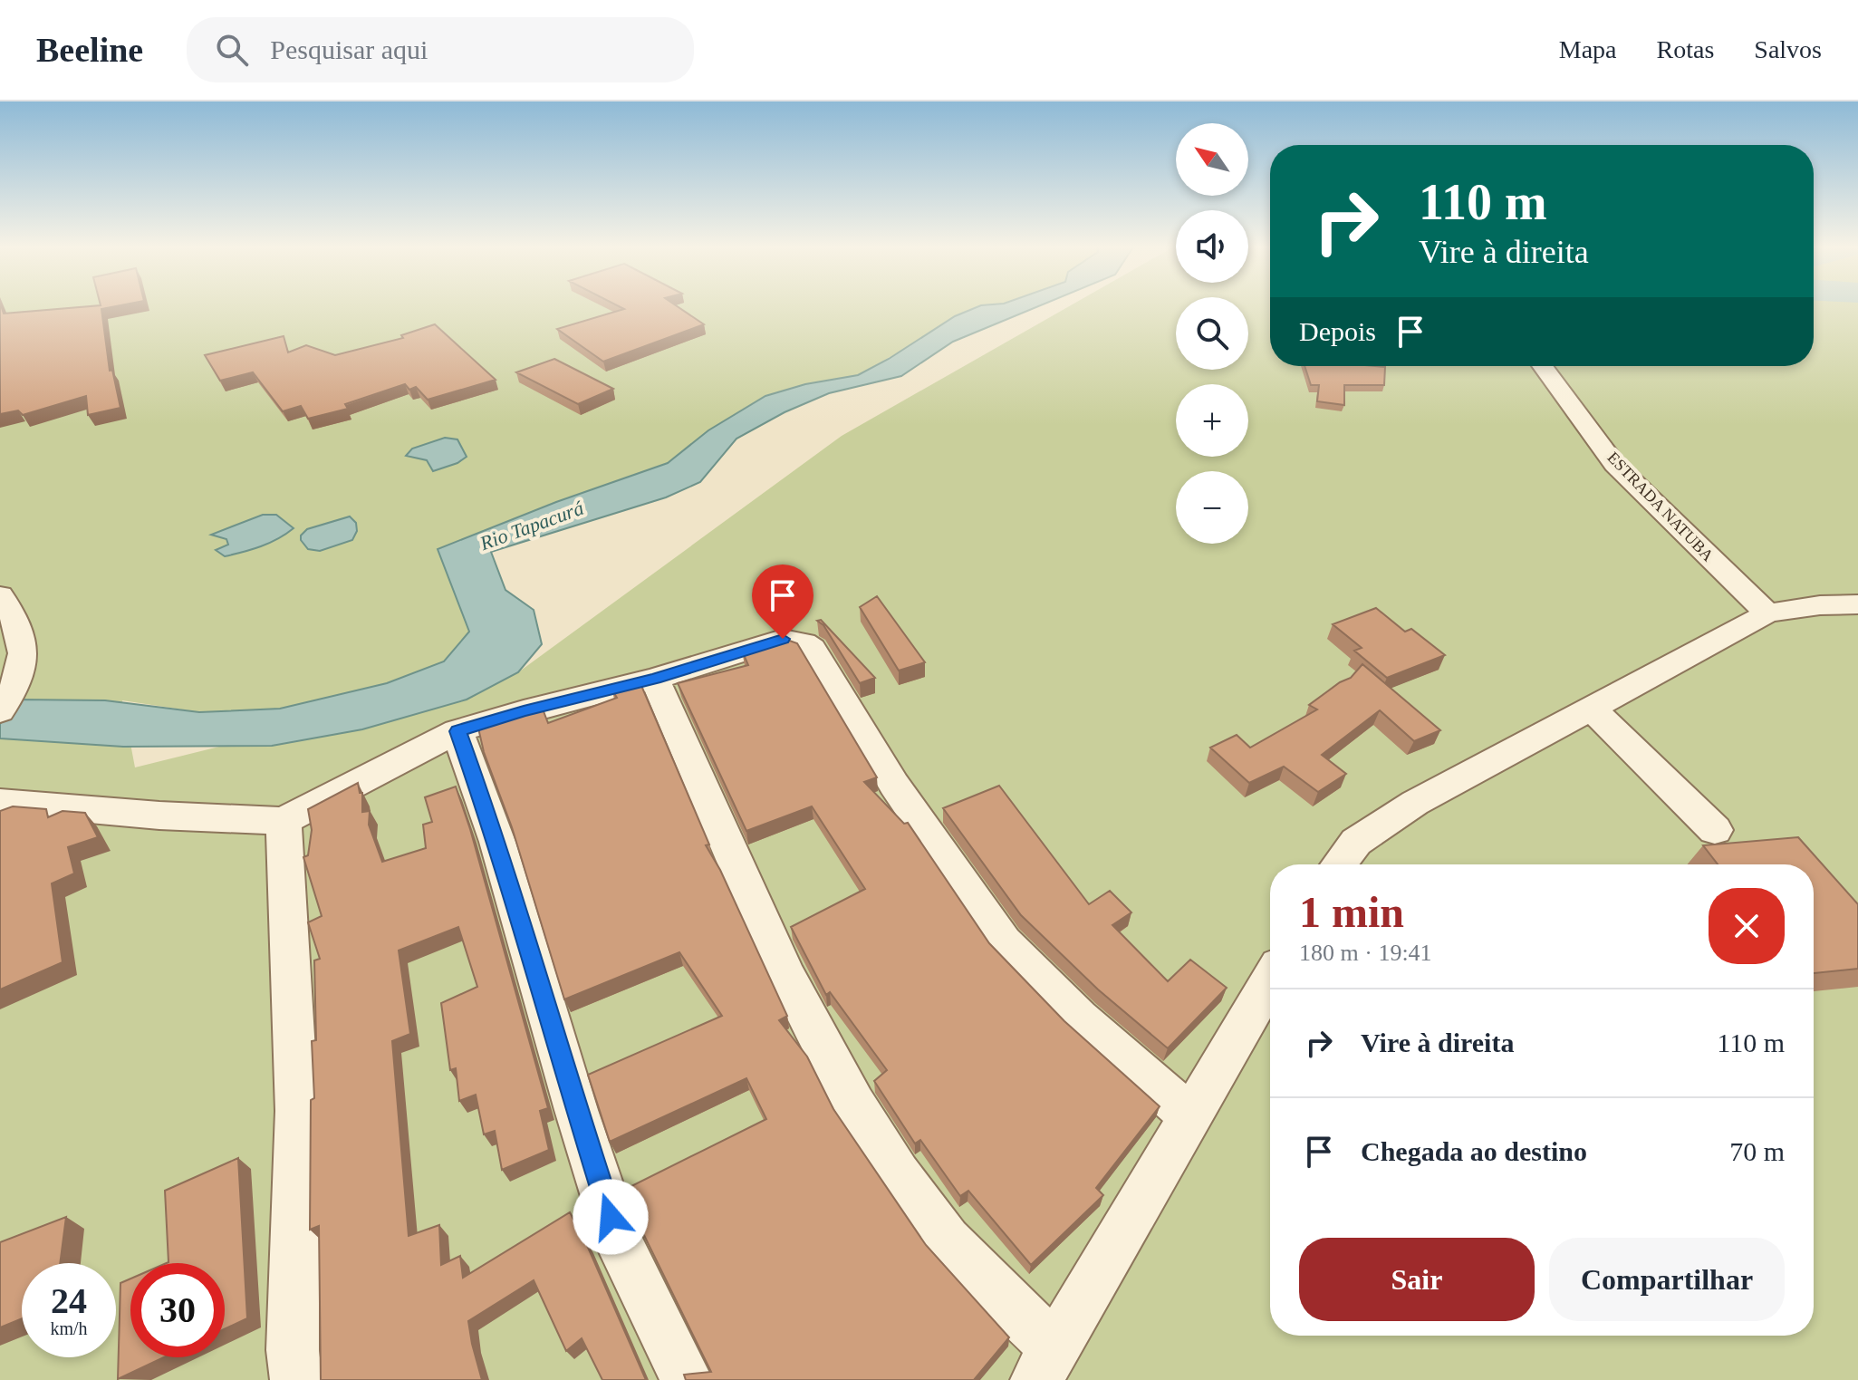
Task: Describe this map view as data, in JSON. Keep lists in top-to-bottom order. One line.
{"streets":{"street":["ESTRADA NATUBA"]},"water":["Rio Tapacurá"],"north":"top left","page":{"header":"Beeline","search":"Pesquisar aqui","nav":["Mapa","Rotas","Salvos"],"map_buttons":["+","−"],"turn":["110 m","Vire à direita"],"then":"Depois","heading":["1 min","180 m · 19:41"],"list":[{"name":"Vire à direita","value":"110 m"},{"name":"Chegada ao destino","value":"70 m"}],"buttons":["Sair","Compartilhar"],"speed":"24 km/h","limit":"30"}}
